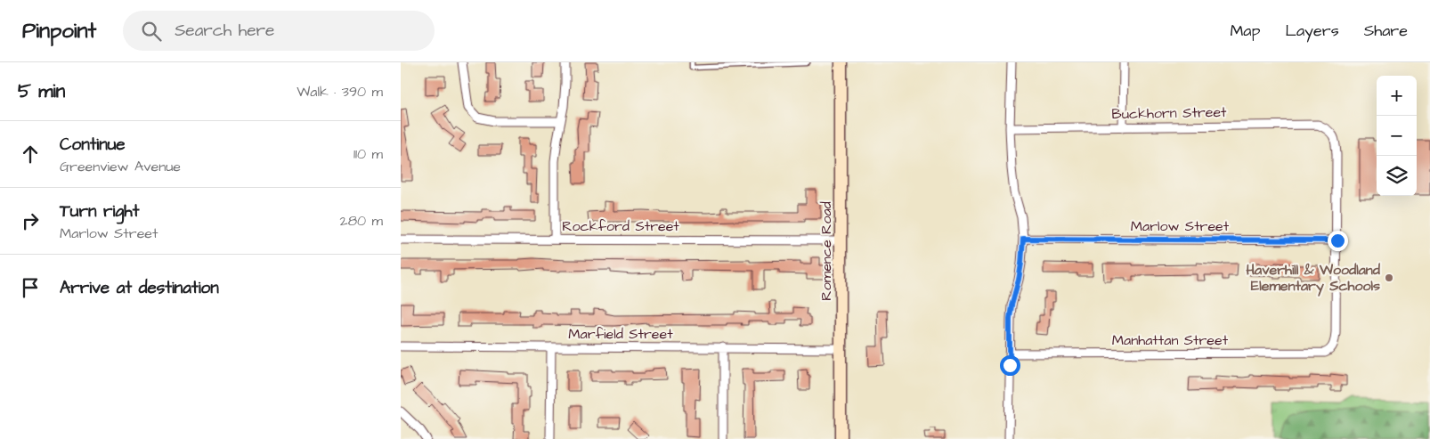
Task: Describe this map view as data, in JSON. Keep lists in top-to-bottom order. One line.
{"streets":{"street":["Buckhorn Street","Rockford Street","Marlow Street","Romence Road","Marfield Street","Manhattan Street"]},"crossings":[["Buckhorn Street","Marlow Street"],["Buckhorn Street","Manhattan Street"],["Rockford Street","Romence Road"],["Marlow Street","Manhattan Street"],["Romence Road","Marfield Street"]],"places":["Haverhill & Woodland Elementary Schools"],"page":{"header":"Pinpoint","search":"Search here","nav":["Map","Layers","Share"],"heading":["5 min","Walk · 390 m"],"map_buttons":["+","−"],"list":[["Continue","Greenview Avenue","110 m"],["Turn right","Marlow Street","280 m"],"Arrive at destination"]}}
